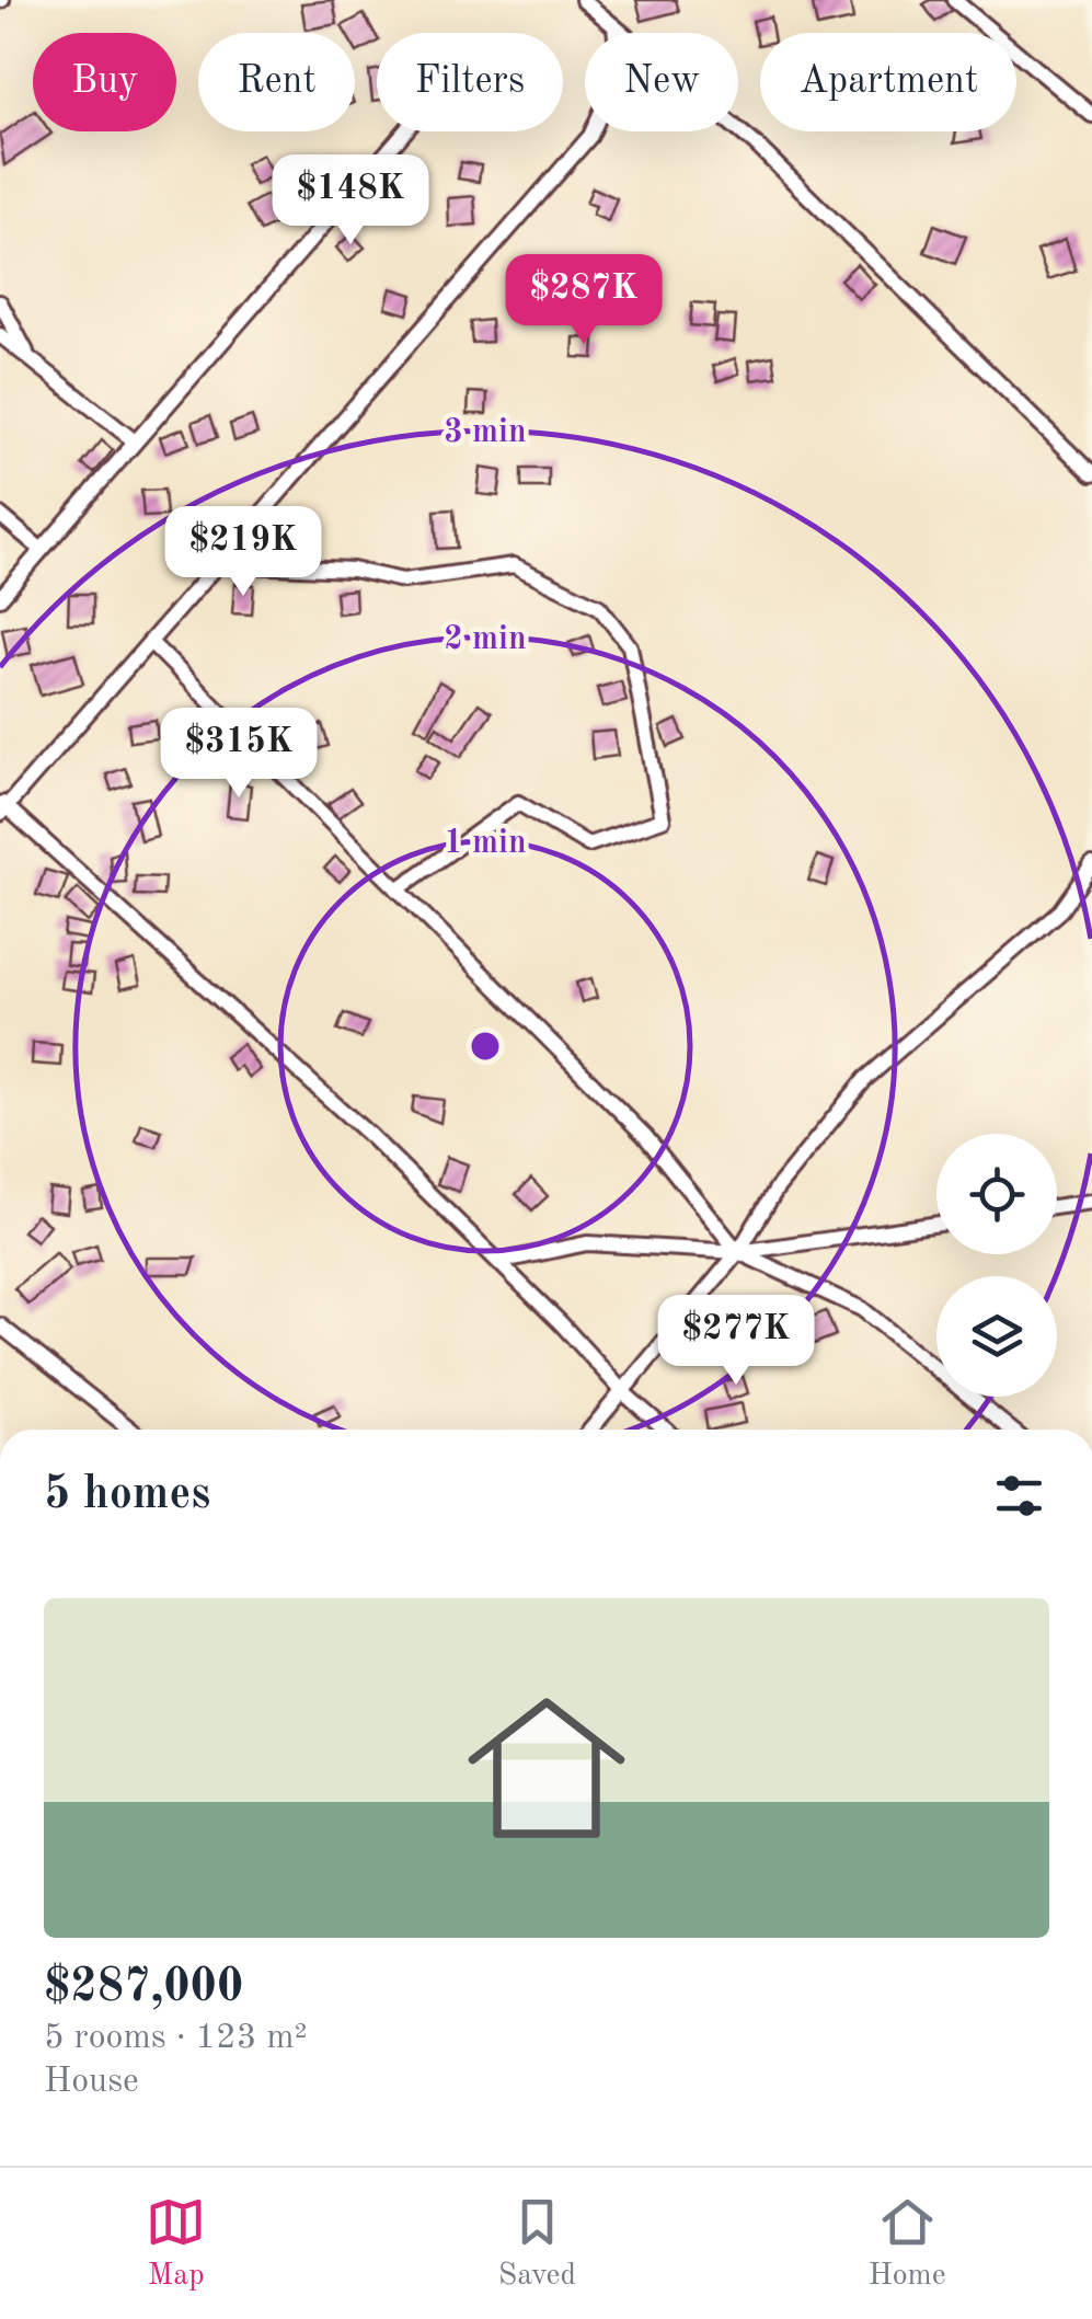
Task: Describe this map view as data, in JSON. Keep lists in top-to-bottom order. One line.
{"page":{"chip":["Buy","Rent","Filters","New","Apartment"],"price":["$148K","$287K","$219K","$315K","$277K"],"heading":"5 homes","list":[{"name":"$287,000","note":"5 rooms · 123 m² · House"}],"tabs":["Map","Saved","Home"]},"rings":["3 min","2 min","1 min"]}
